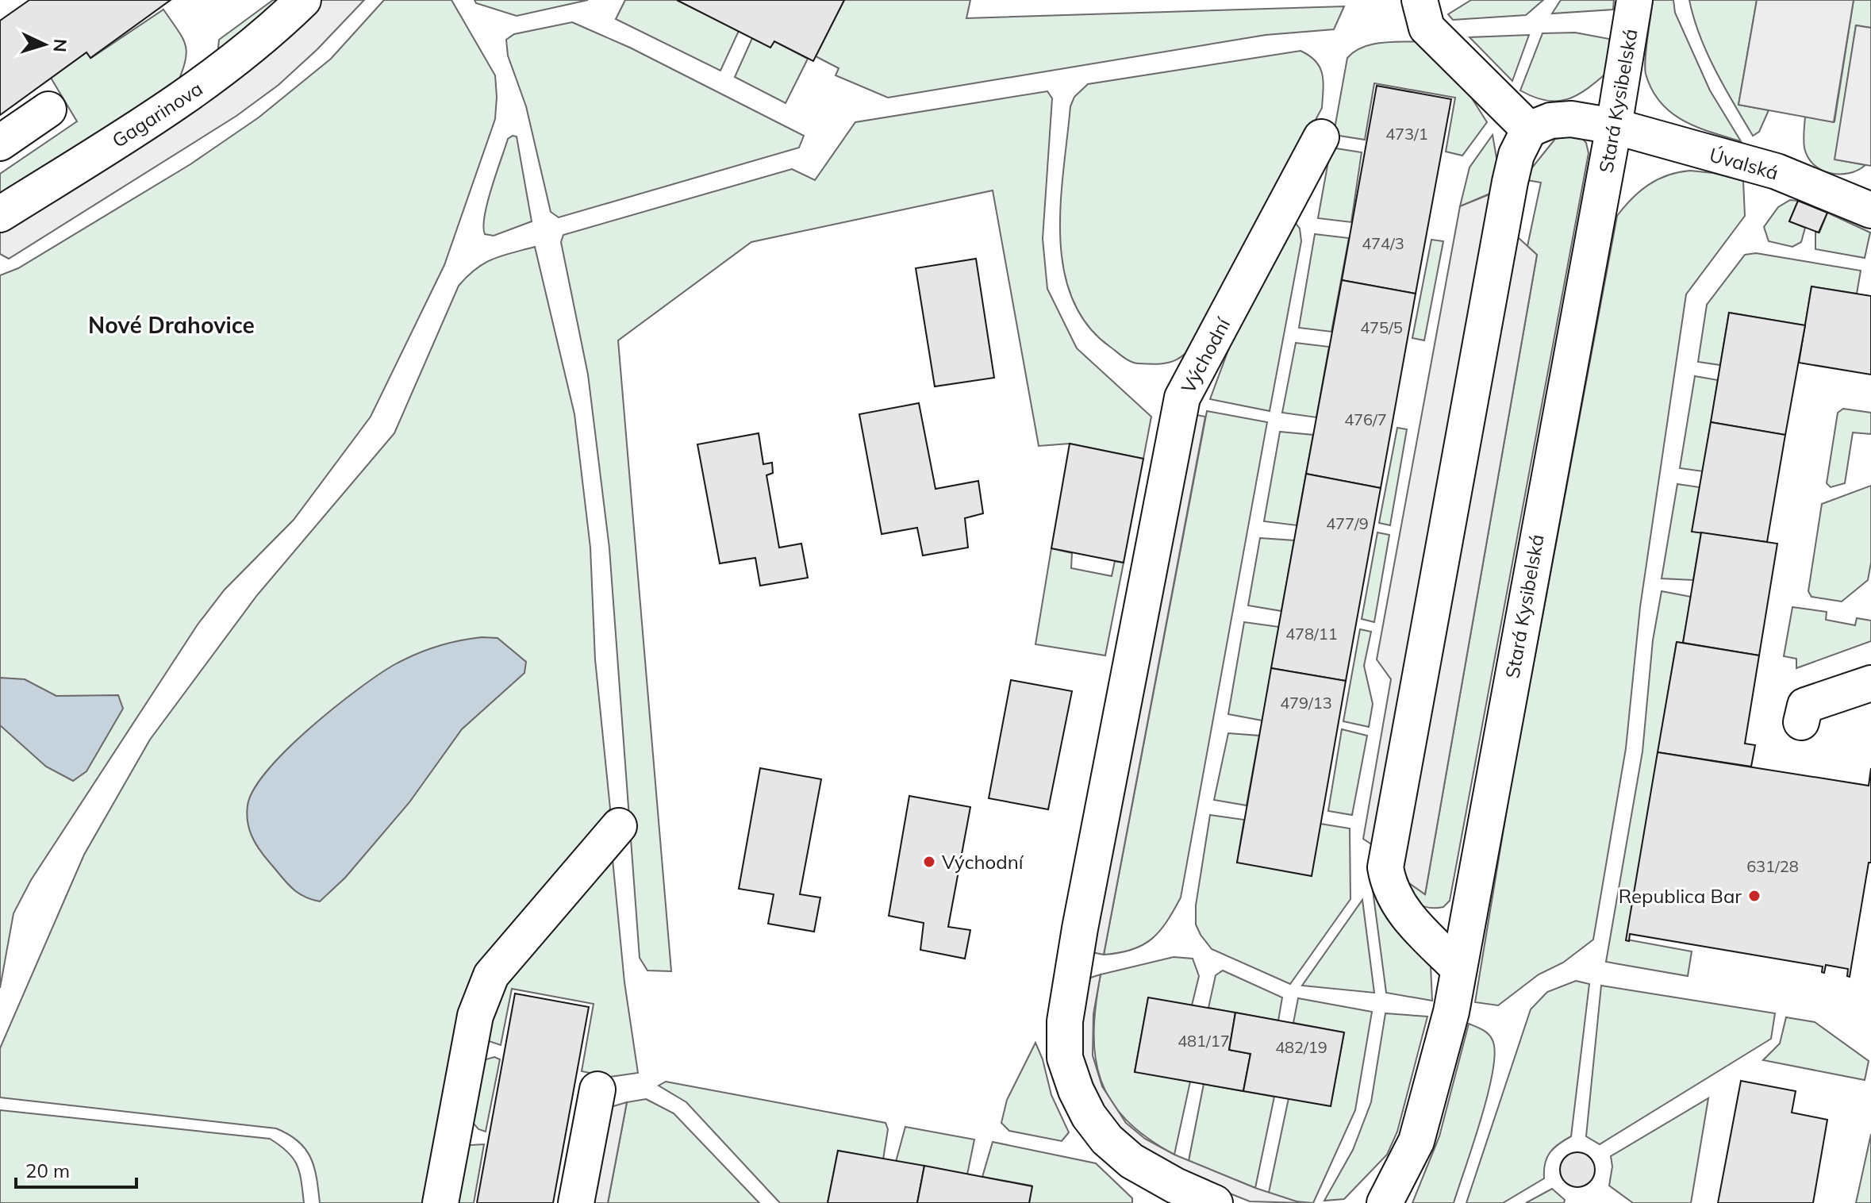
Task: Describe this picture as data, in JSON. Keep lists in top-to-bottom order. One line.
{"streets":{"street":["Stará Kysibelská","Gagarinova","Úvalská","Východní"]},"crossings":[["Stará Kysibelská","Úvalská"]],"districts":["Nové Drahovice"],"places":["Východní","Republica Bar"],"house_numbers":["473/1","474/3","475/5","476/7","477/9","478/11","479/13","631/28","481/17","482/19"],"scale_bar":"20 m","north":"right"}
